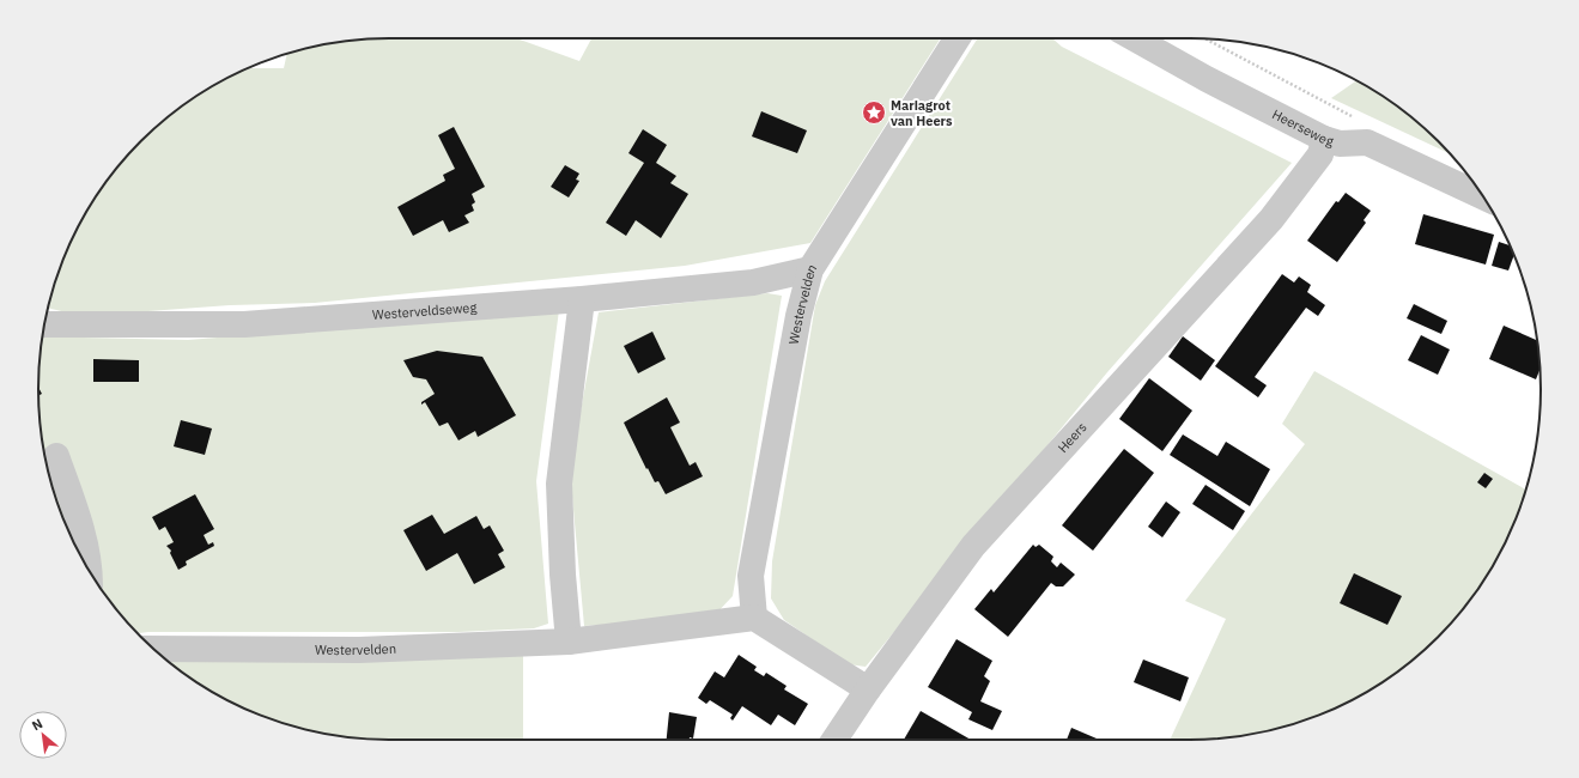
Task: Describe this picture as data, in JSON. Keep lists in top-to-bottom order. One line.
{"streets":{"street":["Heerseweg","Westervelden","Westerveldseweg","Heers"]},"crossings":[["Heerseweg","Heers"],["Westervelden","Westerveldseweg"]],"places":{"place":["Mariagrot van Heers"]},"north":"top left"}
